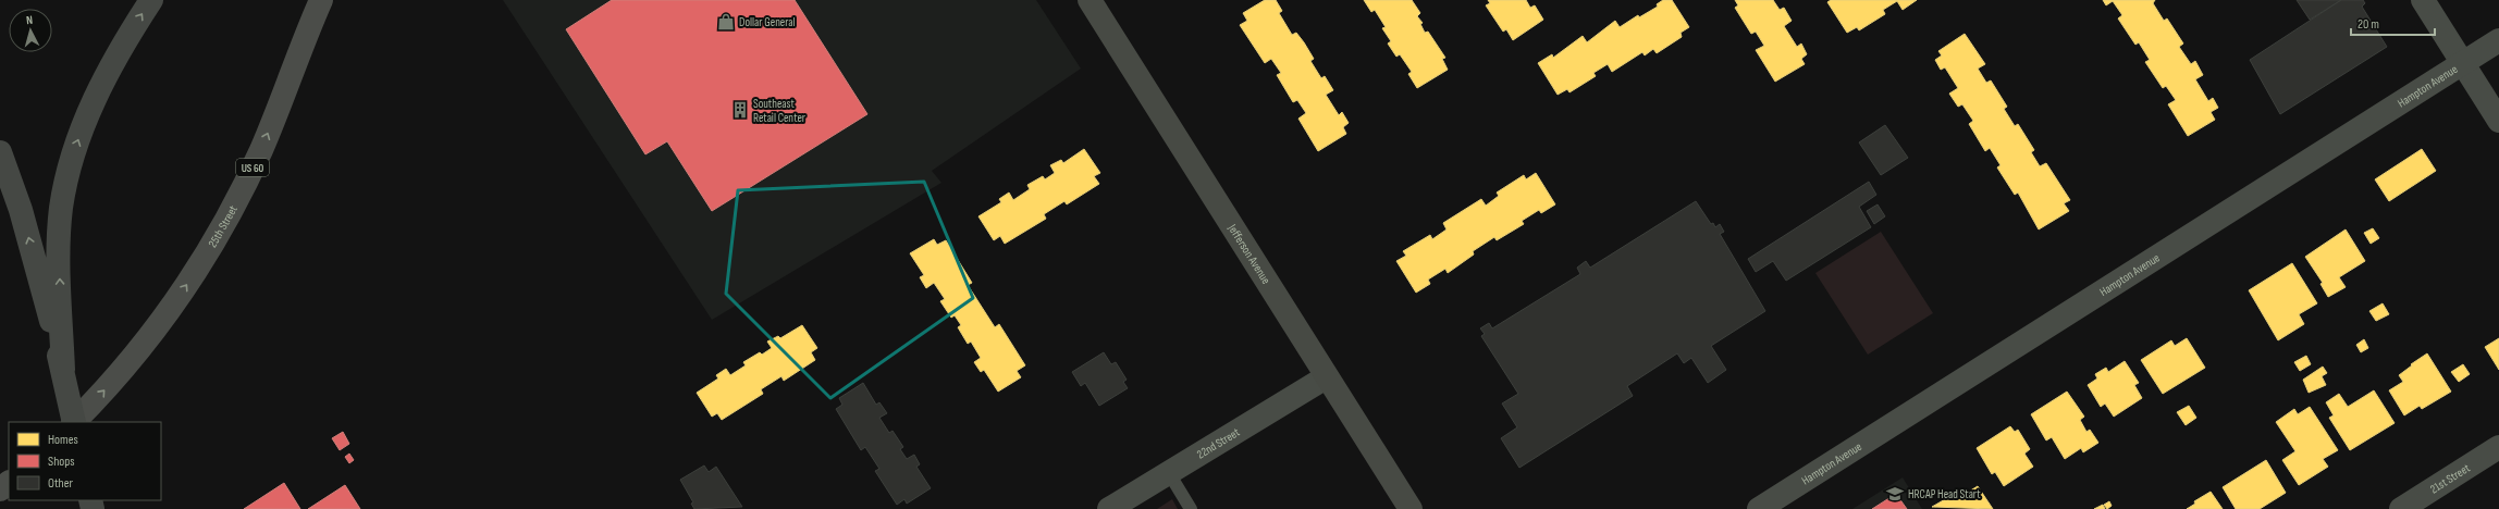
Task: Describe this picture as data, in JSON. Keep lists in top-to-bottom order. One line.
{"streets":{"main road":["US 60","25th Street","Jefferson Avenue"],"street":["Hampton Avenue","22nd Street","21st Street"]},"crossings":[["Jefferson Avenue","22nd Street"]],"one_way":["25th Street"],"places":{"shop":["Dollar General"],"building":["Southeast Retail Center"],"school or university":["HRCAP Head Start"]},"legend":["Homes","Shops","Other"],"scale_bar":"20 m","north":"top"}
